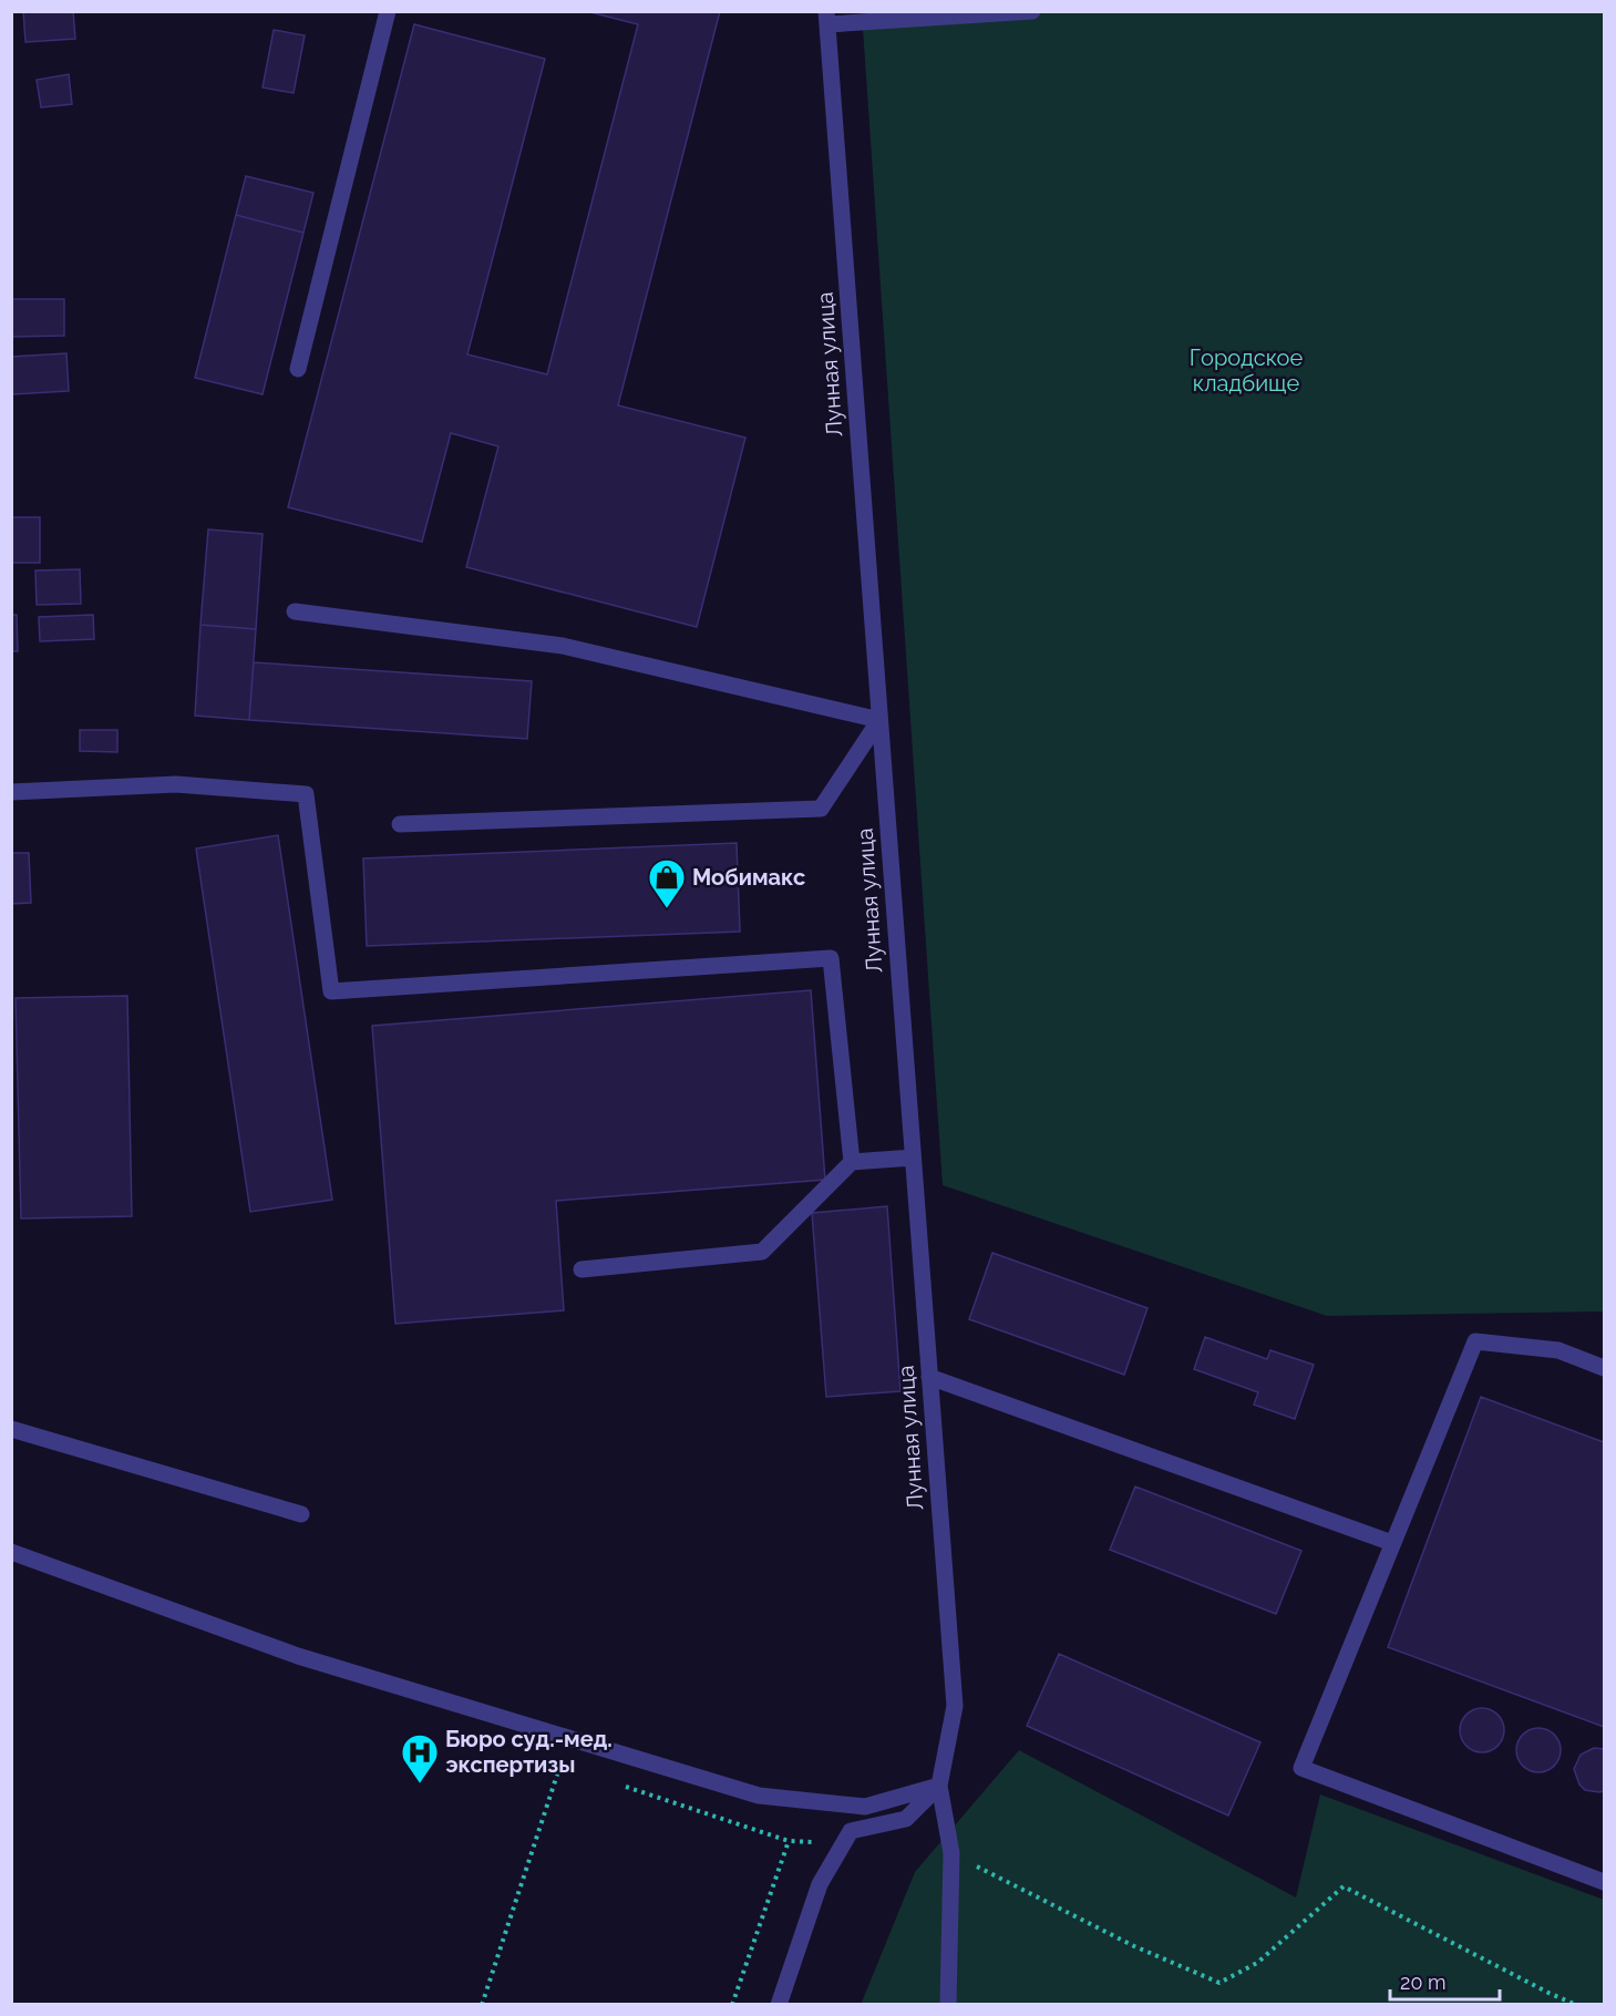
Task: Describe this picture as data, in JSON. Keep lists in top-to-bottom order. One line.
{"streets":{"street":["Лунная улица"]},"parks":["Городское кладбище"],"places":{"shop":["Мобимакс"],"hospital":["Бюро суд.-мед. экспертизы"]},"scale_bar":"20 m"}
